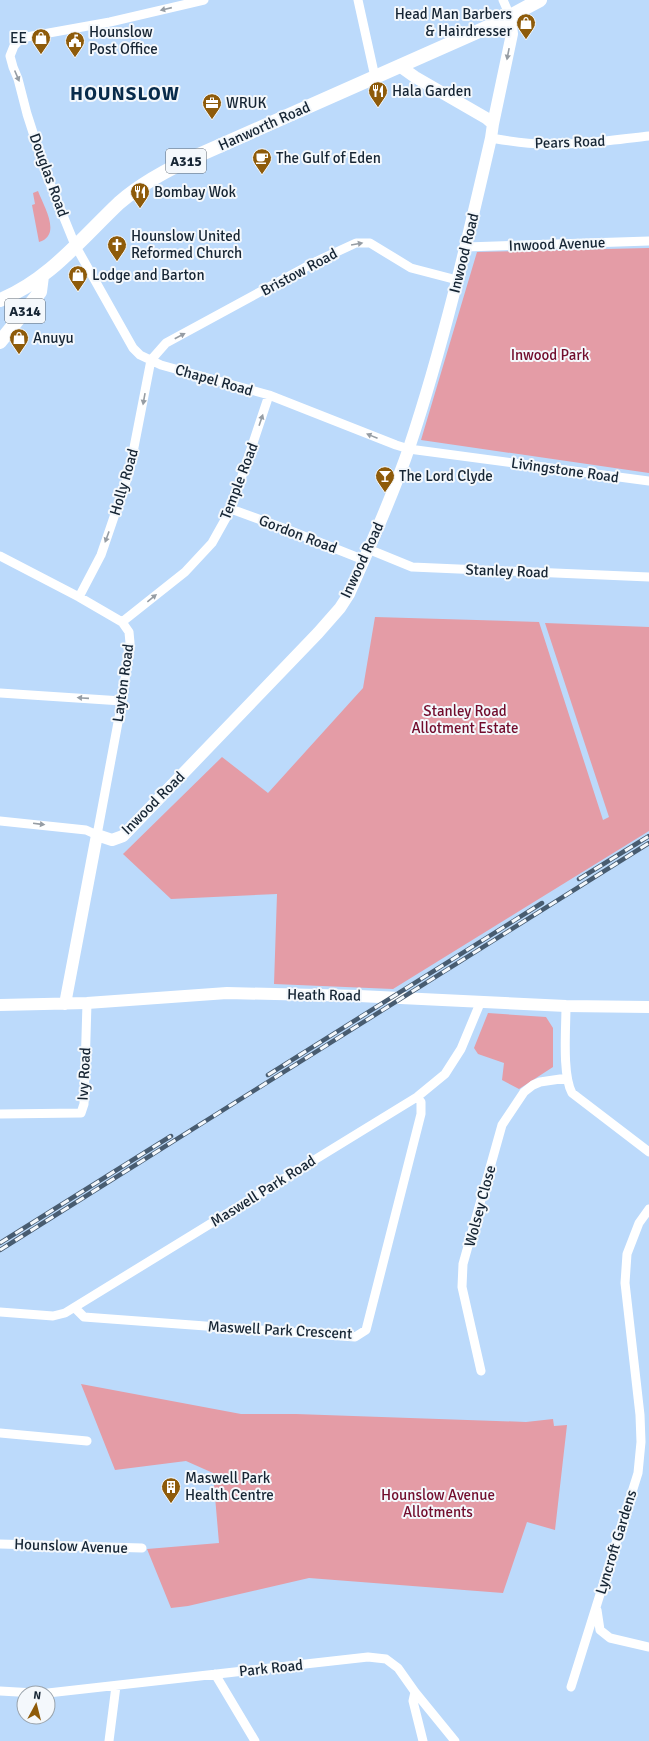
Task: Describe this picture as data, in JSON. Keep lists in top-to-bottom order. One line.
{"streets":{"main road":["Hanworth Road","A315","A314"],"street":["Pears Road","Douglas Road","Inwood Avenue","Inwood Road","Bristow Road","Chapel Road","Livingstone Road","Temple Road","Holly Road","Gordon Road","Stanley Road","Layton Road","Heath Road","Ivy Road","Maswell Park Road","Wolsey Close","Maswell Park Crescent","Lyncroft Gardens","Hounslow Avenue","Park Road"]},"crossings":[["Hanworth Road","A315"],["Hanworth Road","Douglas Road"],["Hanworth Road","Inwood Road"],["Hanworth Road","A314"],["Hanworth Road","Chapel Road"],["Pears Road","Inwood Road"],["A315","A314"],["Douglas Road","Chapel Road"],["Inwood Avenue","Inwood Road"],["Inwood Road","Bristow Road"],["Inwood Road","Chapel Road"],["Inwood Road","Livingstone Road"],["Inwood Road","Gordon Road"],["Inwood Road","Stanley Road"],["Inwood Road","Layton Road"],["Bristow Road","Chapel Road"],["Bristow Road","Holly Road"],["Chapel Road","Livingstone Road"],["Chapel Road","Temple Road"],["Chapel Road","Holly Road"],["Temple Road","Gordon Road"],["Temple Road","Layton Road"],["Holly Road","Layton Road"],["Gordon Road","Stanley Road"],["Heath Road","Ivy Road"],["Heath Road","Maswell Park Road"],["Maswell Park Road","Maswell Park Crescent"]],"one_way":["Bristow Road","Chapel Road","Temple Road","Holly Road"],"districts":["HOUNSLOW"],"parks":["Inwood Park","Stanley Road Allotment Estate","Hounslow Avenue Allotments"],"places":{"shop":["Head Man Barbers & Hairdresser","EE","Lodge and Barton","Anuyu"],"public building":["Hounslow Post Office"],"restaurant":["Hala Garden","Bombay Wok"],"office":["WRUK"],"cafe":["The Gulf of Eden"],"church":["Hounslow United Reformed Church"],"bar":["The Lord Clyde"],"building":["Maswell Park Health Centre"]},"north":"top"}
